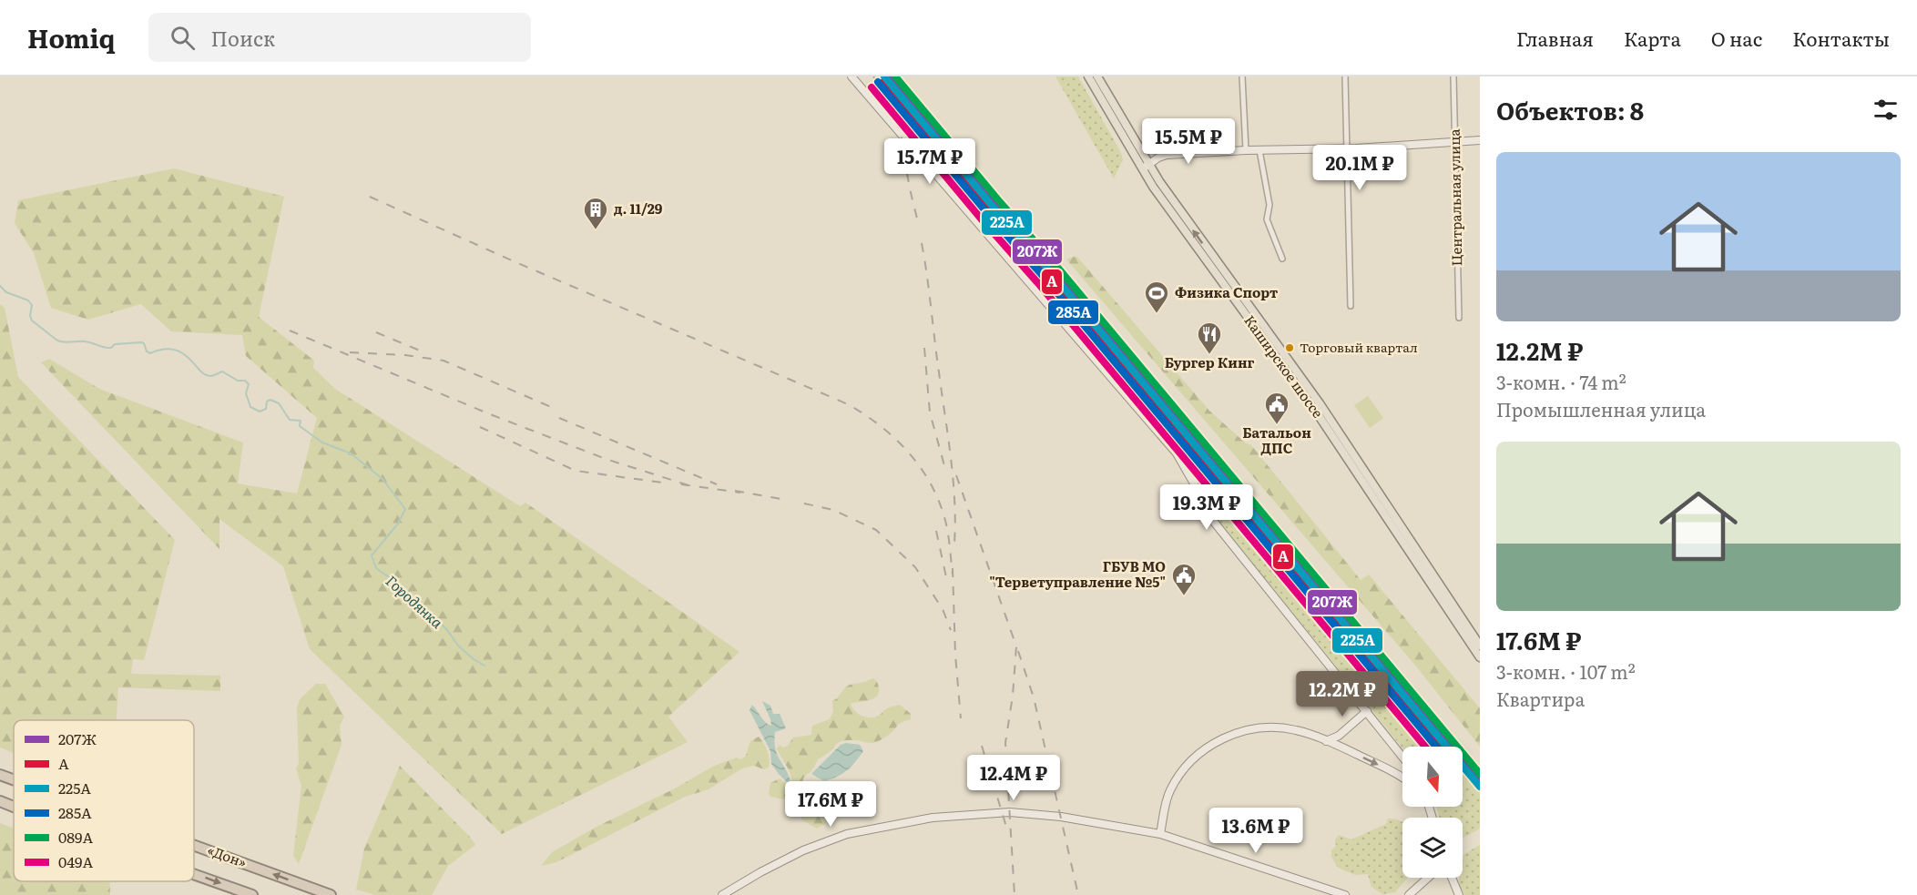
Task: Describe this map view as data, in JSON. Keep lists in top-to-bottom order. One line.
{"streets":{"highway":["«Дон»"],"main road":["Каширское шоссе"],"street":["Центральная улица"]},"water":["Городянка"],"places":{"building":["д. 11/29"],"sports":["Физика Спорт"],"other":["Торговый квартал"],"restaurant":["Бургер Кинг"],"public building":["Батальон ДПС","ГБУВ МО \"Терветуправление №5\""]},"lines":["transit line 207Ж","transit line 225А","transit line 089А","transit line A","transit line 285А","transit line 049А"],"legend":["207Ж","A","225А","285А","089А","049А"],"north":"bottom","page":{"header":"Homiq","search":"Поиск","nav":["Главная","Карта","О нас","Контакты"],"heading":"Объектов: 8","price":["15.5M ₽","15.7M ₽","20.1M ₽","19.3M ₽","12.2M ₽","12.4M ₽","17.6M ₽","13.6M ₽"],"list":[{"name":"12.2M ₽","note":"3-комн. · 74 m² · Промышленная улица"},{"name":"17.6M ₽","note":"3-комн. · 107 m² · Квартира"}]}}
